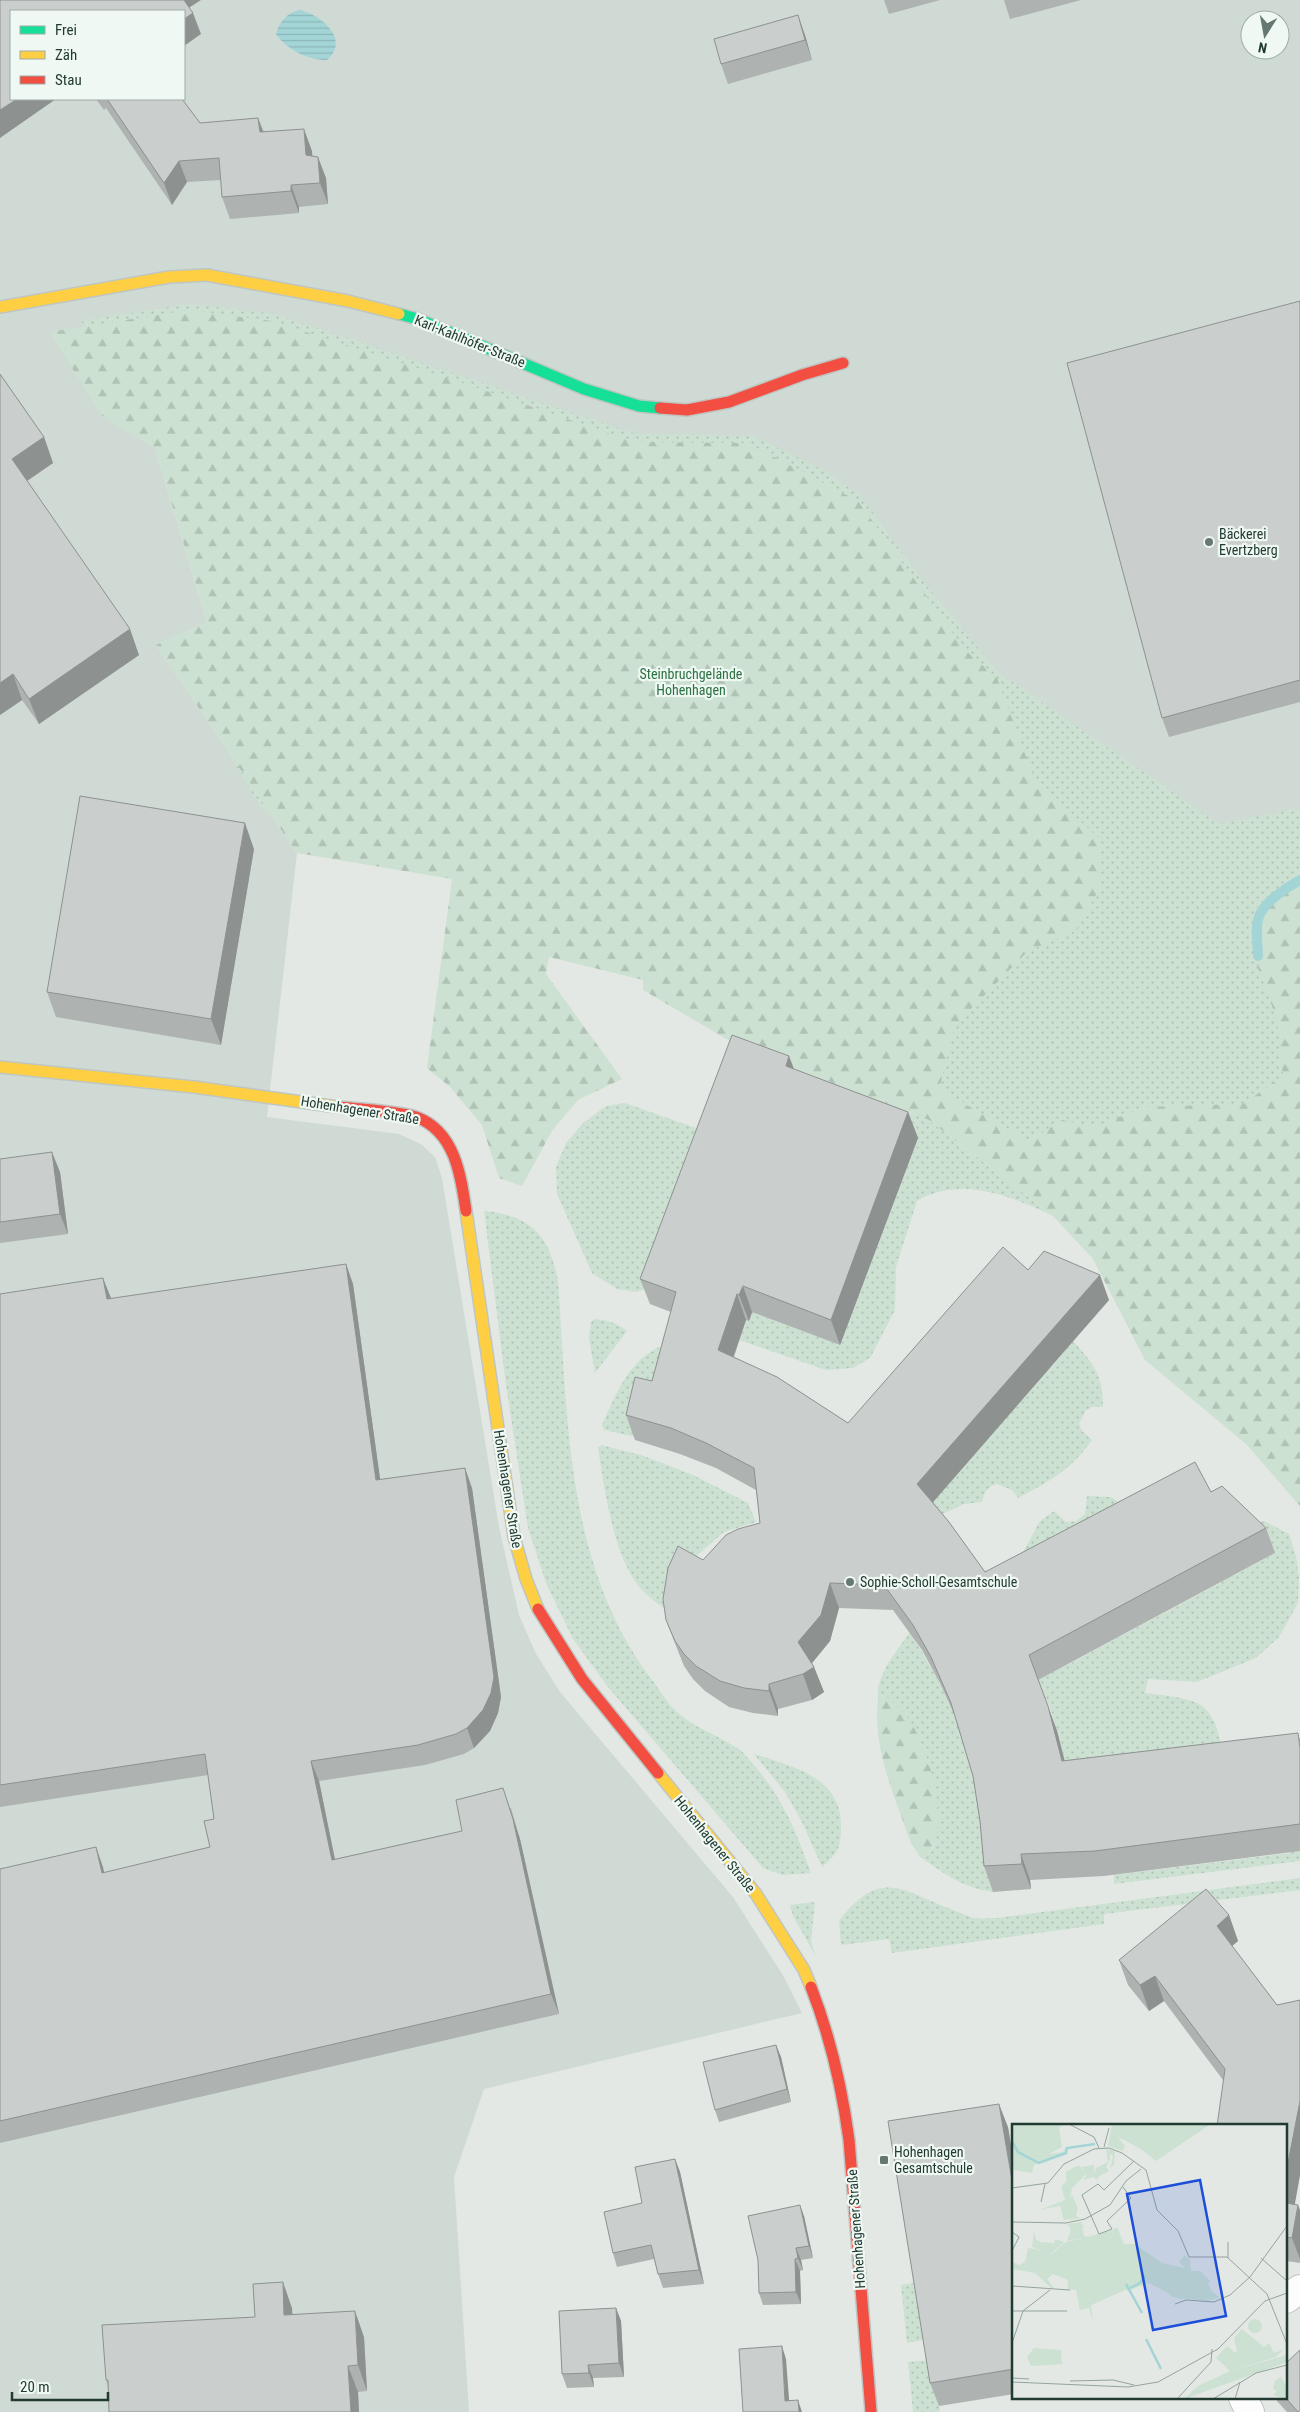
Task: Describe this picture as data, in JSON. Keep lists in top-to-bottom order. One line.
{"streets":{"street":["Karl-Kahlhöfer-Straße","Hohenhagener Straße"]},"parks":["Steinbruchgelände Hohenhagen"],"places":{"other":["Bäckerei Evertzberg","Sophie-Scholl-Gesamtschule"],"transit":["Hohenhagen Gesamtschule"]},"legend":["Frei","Zäh","Stau"],"scale_bar":"20 m","north":"bottom"}
